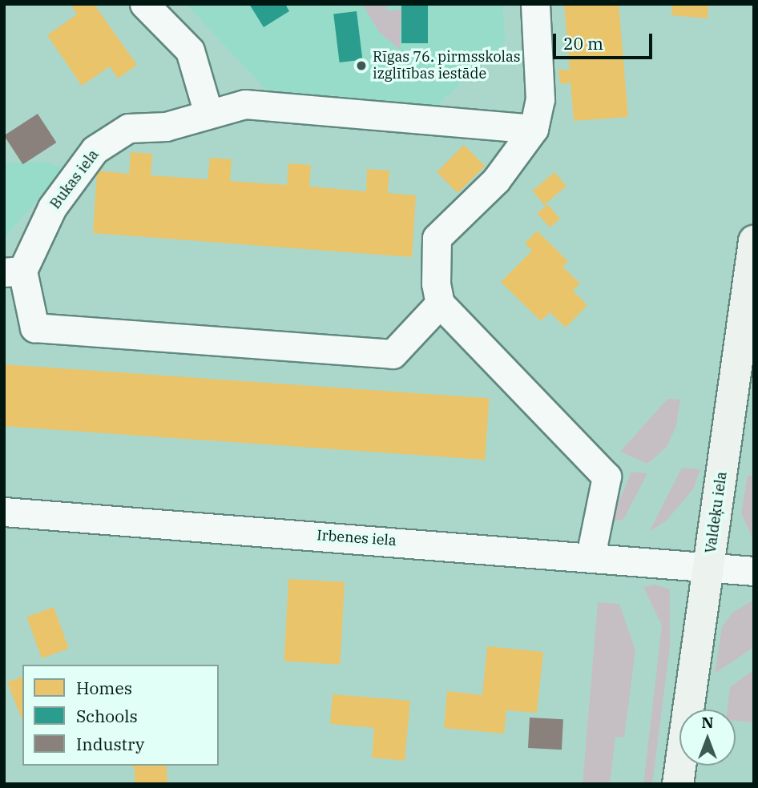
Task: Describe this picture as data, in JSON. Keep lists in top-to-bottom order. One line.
{"streets":{"street":["Bukas iela","Valdeķu iela","Irbenes iela"]},"crossings":[["Valdeķu iela","Irbenes iela"]],"places":["Rīgas 76. pirmsskolas izglītības iestāde"],"legend":["Homes","Schools","Industry"],"scale_bar":"20 m","north":"top"}
